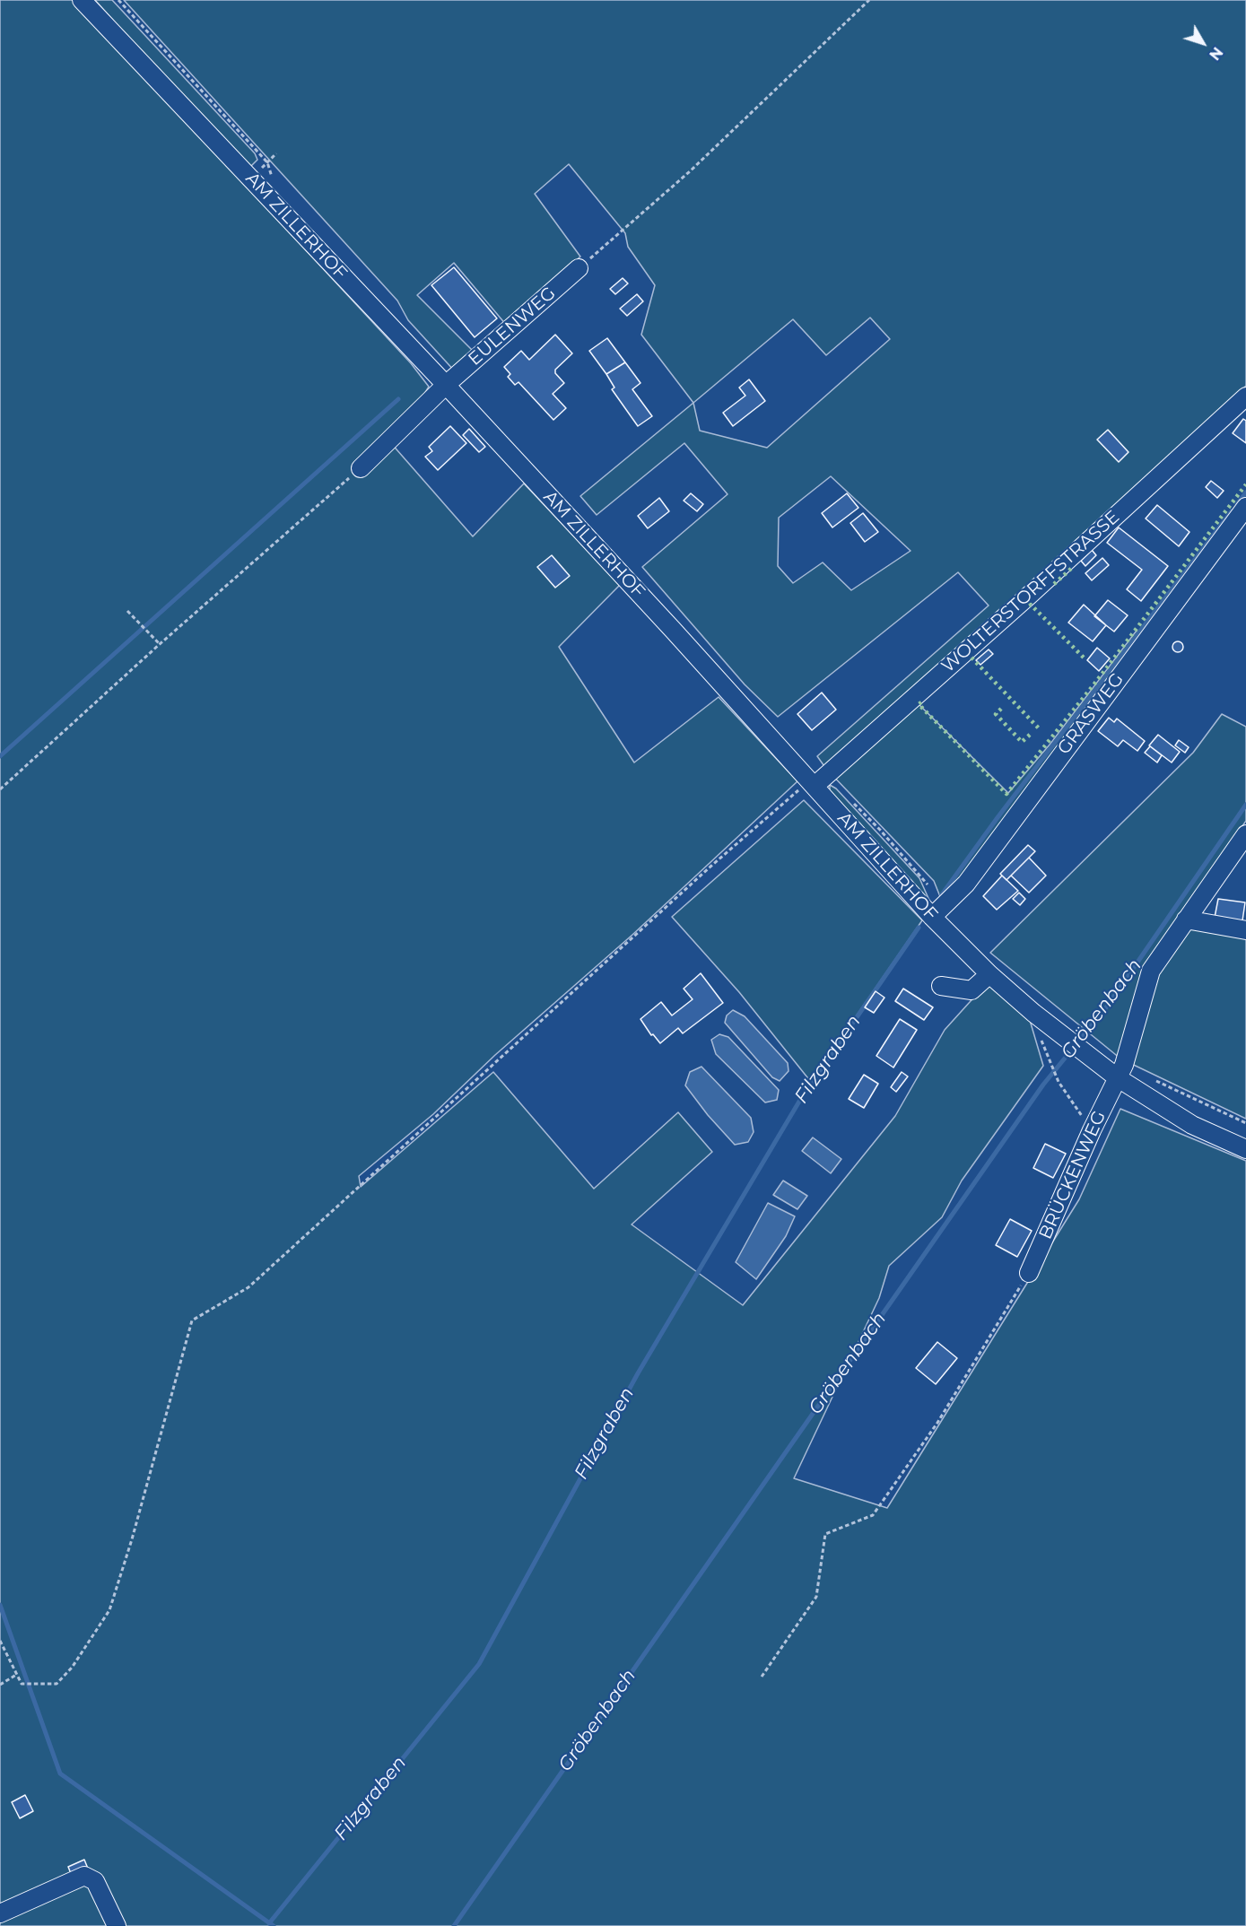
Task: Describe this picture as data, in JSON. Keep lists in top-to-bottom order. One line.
{"streets":{"street":["AM ZILLERHOF","EULENWEG","WOLTERSTORFFSTRASSE","GRASWEG","BRÜCKENWEG"]},"crossings":[["AM ZILLERHOF","EULENWEG"],["AM ZILLERHOF","WOLTERSTORFFSTRASSE"],["AM ZILLERHOF","GRASWEG"],["AM ZILLERHOF","BRÜCKENWEG"]],"water":["Gröbenbach","Filzgraben"],"north":"bottom right"}
